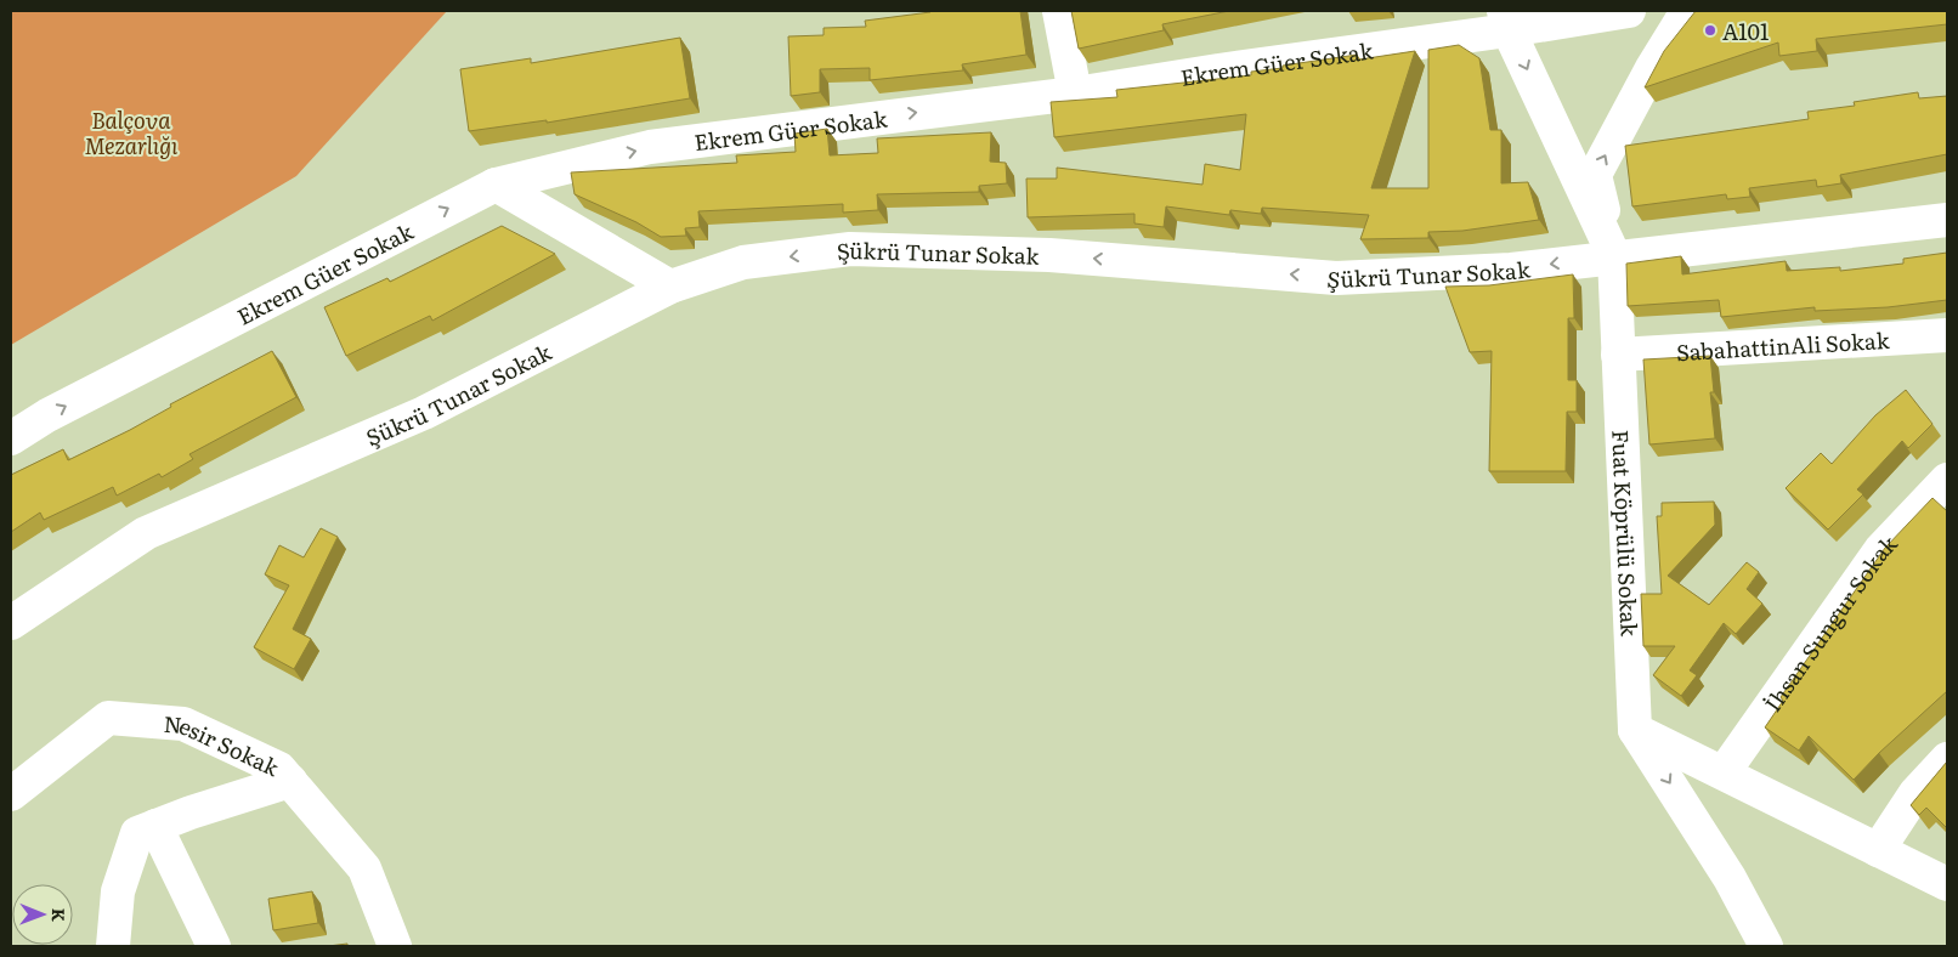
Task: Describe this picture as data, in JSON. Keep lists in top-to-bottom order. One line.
{"streets":{"main road":["Ekrem Güer Sokak","Şükrü Tunar Sokak","SabahattinAli Sokak","Fuat Köprülü Sokak","İhsan Sungur Sokak","Nesir Sokak"]},"crossings":[["Ekrem Güer Sokak","Fuat Köprülü Sokak"],["Şükrü Tunar Sokak","Fuat Köprülü Sokak"],["SabahattinAli Sokak","Fuat Köprülü Sokak"]],"one_way":["Ekrem Güer Sokak","Şükrü Tunar Sokak","Fuat Köprülü Sokak"],"parks":["Balçova Mezarlığı"],"places":["A101"],"north":"right"}
